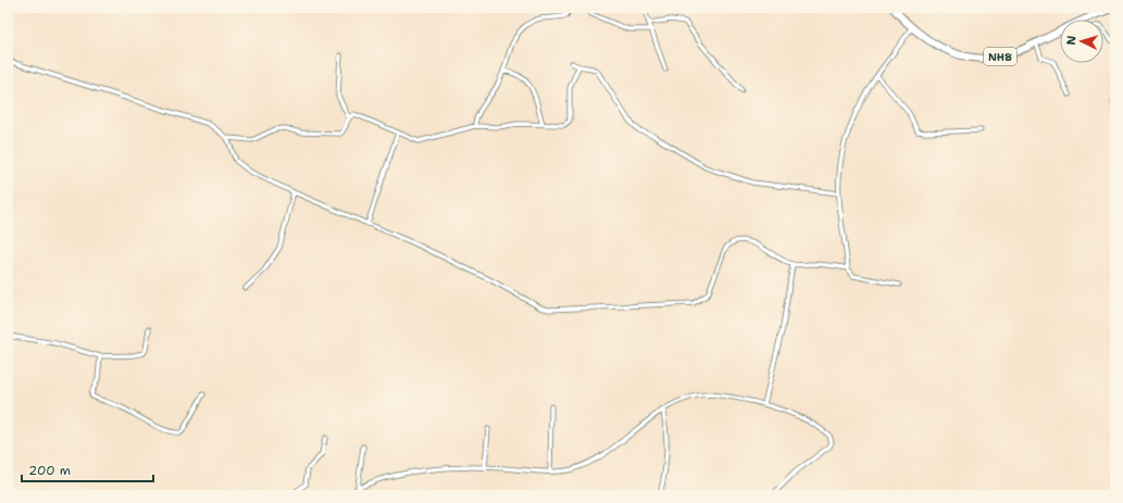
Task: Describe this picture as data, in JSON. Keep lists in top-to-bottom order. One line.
{"streets":{"highway":["NH8"]},"scale_bar":"200 m","north":"left"}
